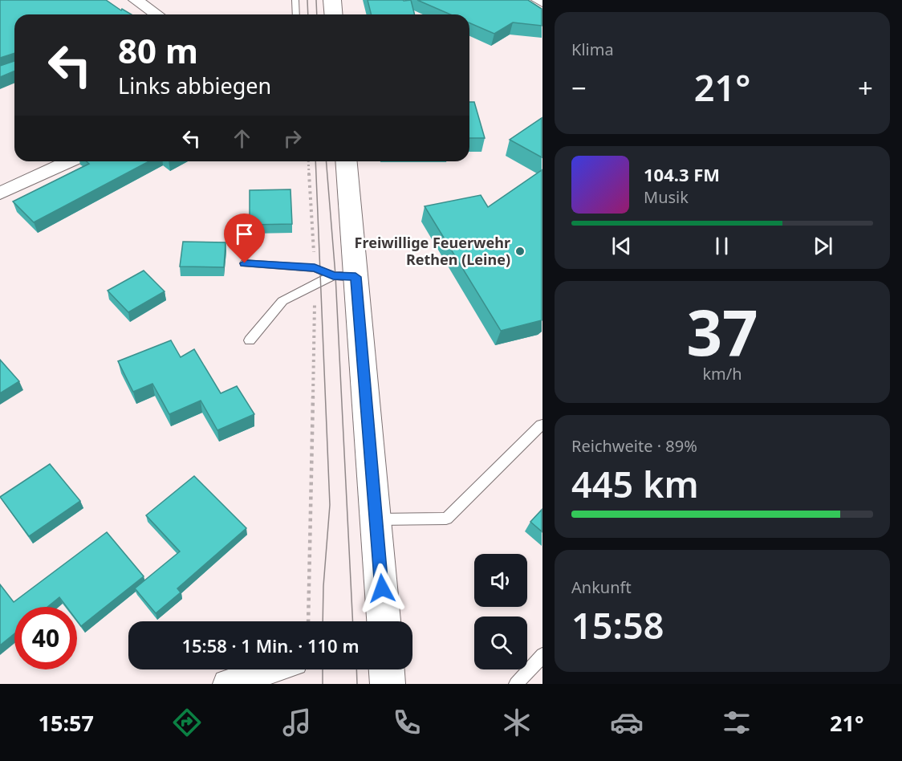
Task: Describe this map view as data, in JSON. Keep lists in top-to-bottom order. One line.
{"places":["Freiwillige Feuerwehr Rethen (Leine)"],"page":{"tile":["Klima",["37","km/h"],["Reichweite · 89%","445 km"],["Ankunft","15:58"]],"turn":["80 m","Links abbiegen"],"heat":["−","21°","+"],"song":["104.3 FM","Musik"],"limit":"40","trip":"15:58 · 1 Min. · 110 m","tabs":["15:57","21°"]}}
